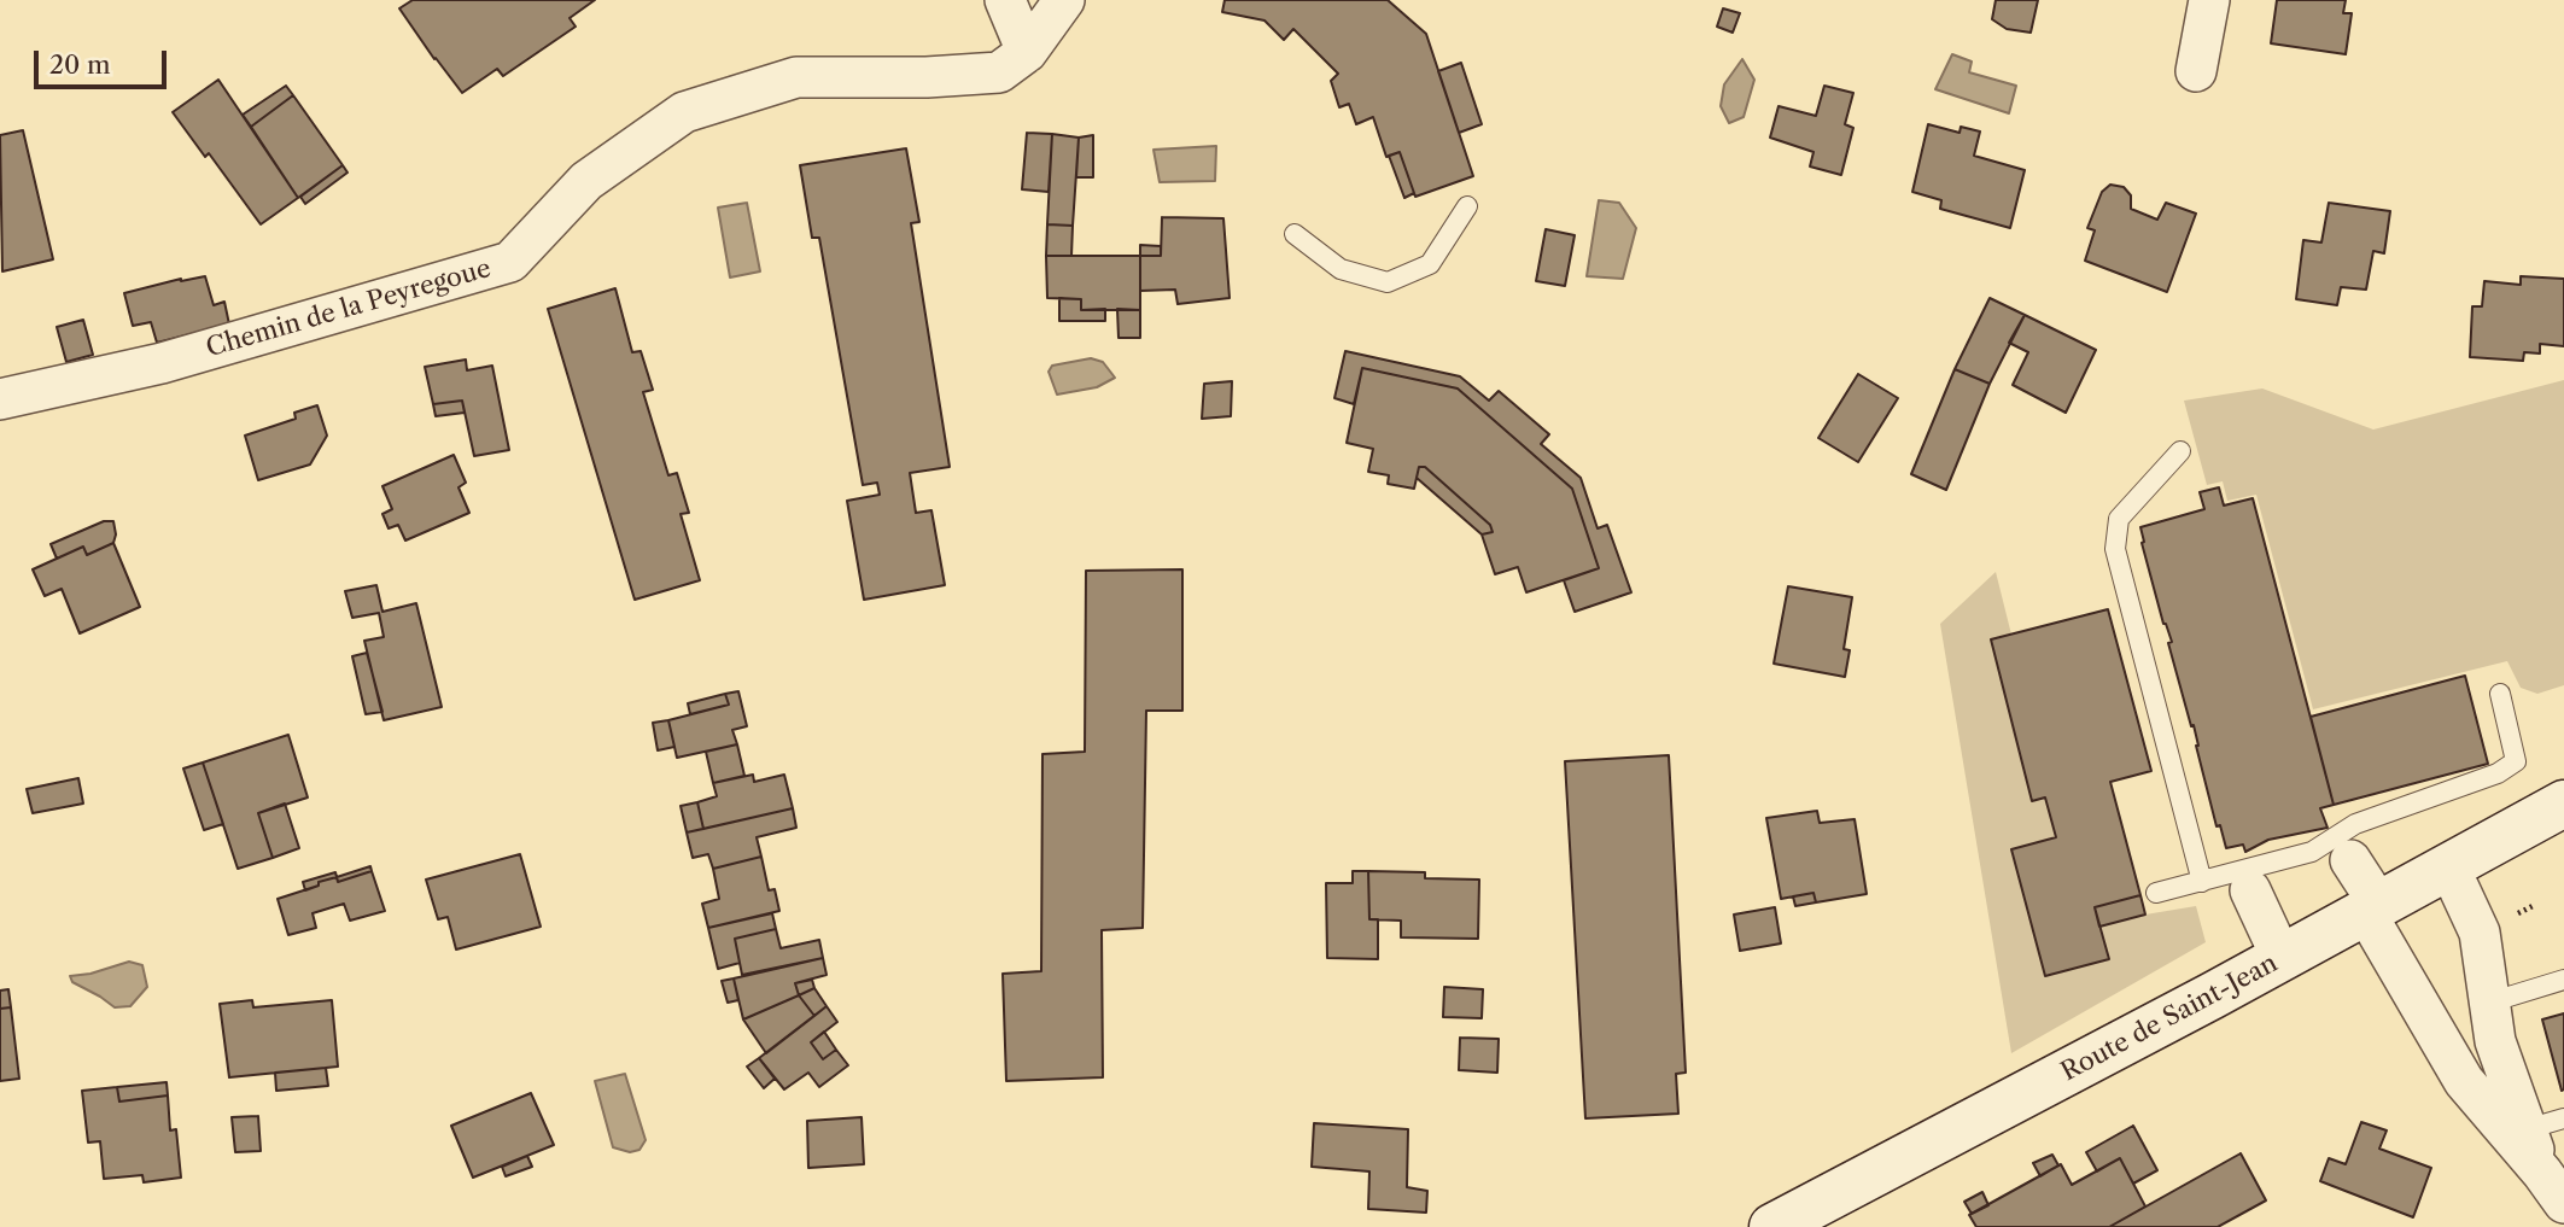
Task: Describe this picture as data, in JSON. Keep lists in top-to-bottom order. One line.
{"streets":{"street":["Chemin de la Peyregoue","Route de Saint-Jean"]},"scale_bar":"20 m"}
